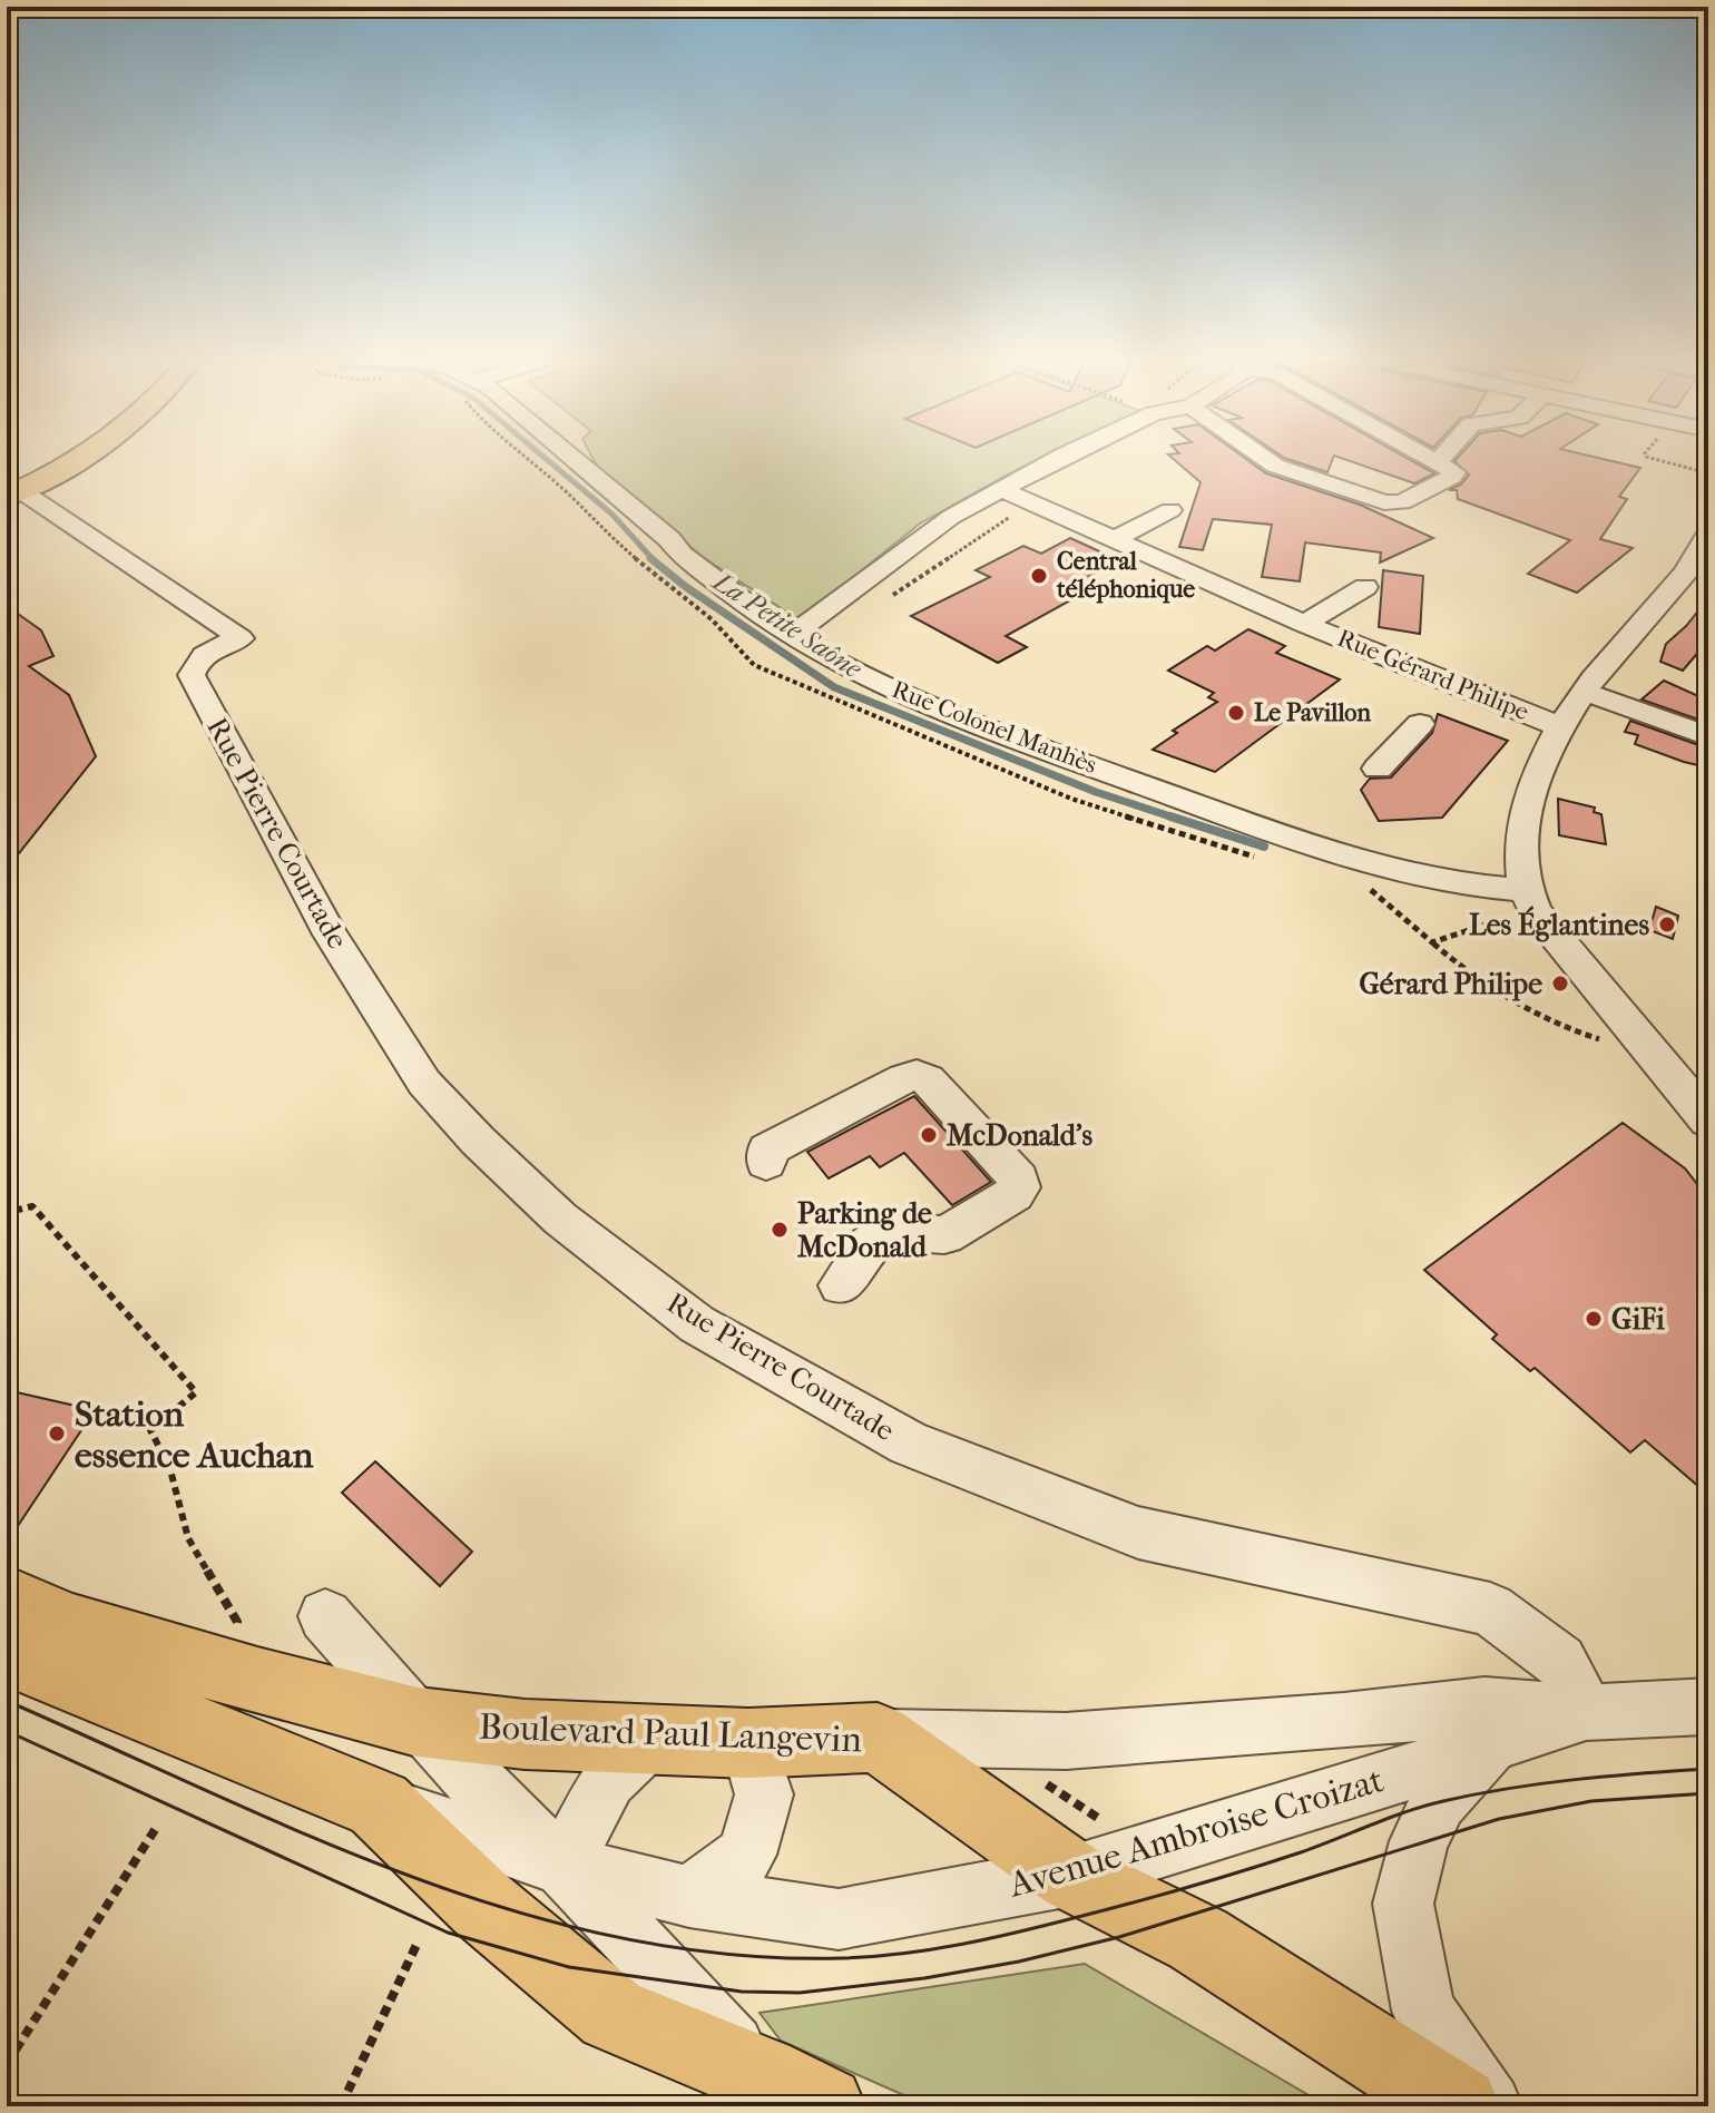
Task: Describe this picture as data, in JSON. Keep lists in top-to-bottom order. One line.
{"streets":{"main road":["Boulevard Paul Langevin"],"street":["Rue Gérard Philipe","Rue Colonel Manhès","Rue Pierre Courtade","Avenue Ambroise Croizat"]},"crossings":[["Rue Pierre Courtade","Avenue Ambroise Croizat"],["Boulevard Paul Langevin","Avenue Ambroise Croizat"]],"water":["La Petite Saône"],"places":["Central téléphonique","Le Pavillon","Les Églantines","Gérard Philipe","McDonald's","Parking de McDonald","GiFi","Station essence Auchan"]}
